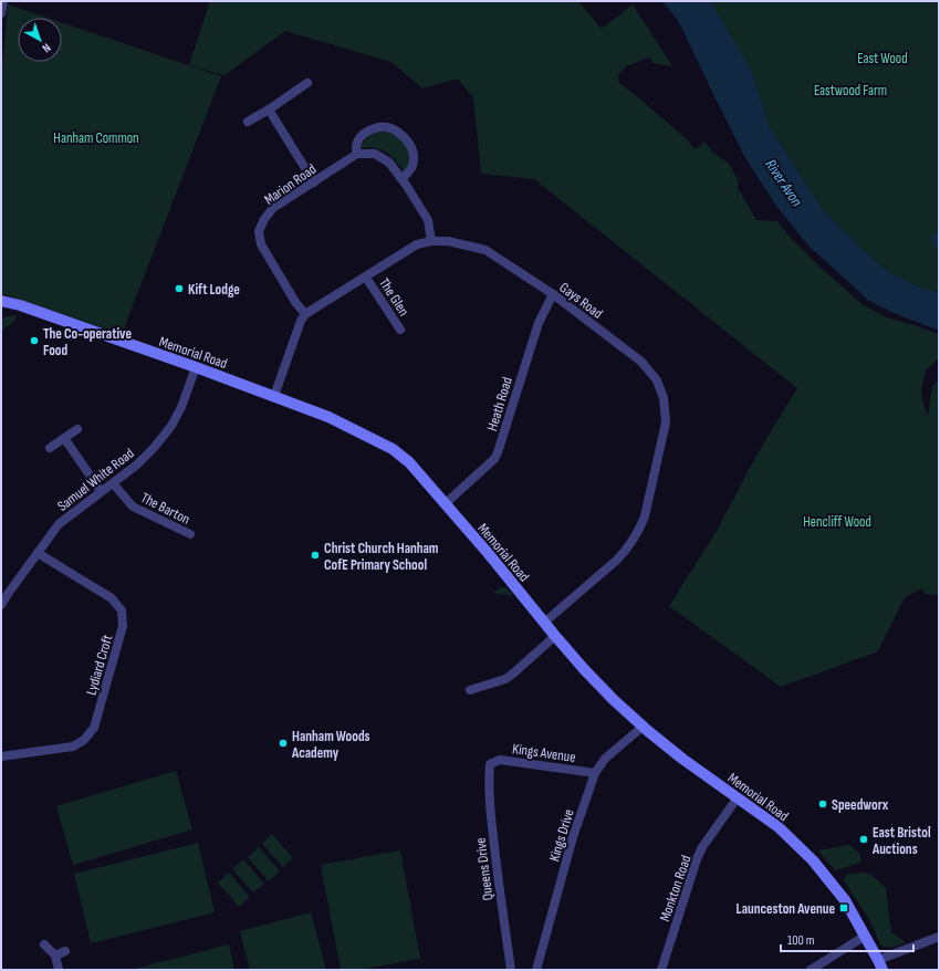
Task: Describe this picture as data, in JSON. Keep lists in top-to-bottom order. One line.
{"streets":{"street":["Marion Road","The Glen","Gays Road","Memorial Road","Heath Road","Samuel White Road","The Barton","Lydiard Croft","Kings Avenue","Kings Drive","Queens Drive","Monkton Road"]},"crossings":[["Marion Road","Gays Road"],["The Glen","Gays Road"],["Gays Road","Memorial Road"],["Gays Road","Heath Road"],["Memorial Road","Heath Road"],["Memorial Road","Samuel White Road"],["Memorial Road","Kings Drive"],["Memorial Road","Monkton Road"],["Samuel White Road","The Barton"],["Samuel White Road","Lydiard Croft"],["Kings Avenue","Kings Drive"],["Kings Avenue","Queens Drive"]],"water":["River Avon"],"parks":["East Wood","Eastwood Farm","Hanham Common","Hencliff Wood"],"places":{"other":["Kift Lodge","The Co-operative Food","Christ Church Hanham CofE Primary School","Hanham Woods Academy","Speedworx","East Bristol Auctions"],"transit":["Launceston Avenue"]},"scale_bar":"100 m","north":"bottom right"}
